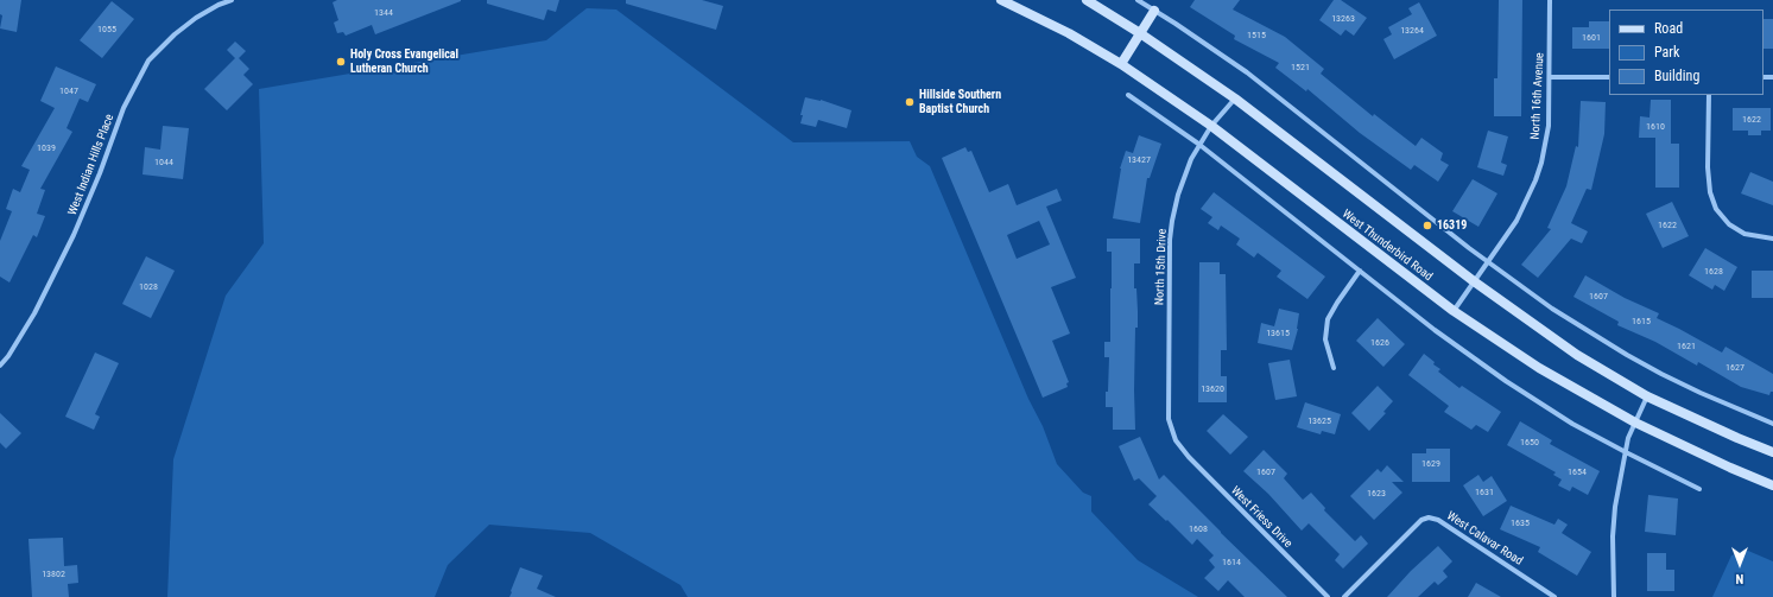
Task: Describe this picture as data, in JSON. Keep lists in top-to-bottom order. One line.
{"streets":{"main road":["West Thunderbird Road"],"street":["North 16th Avenue","West Indian Hills Place","North 15th Drive","West Friess Drive","West Calavar Road"]},"crossings":[["North 16th Avenue","West Thunderbird Road"],["West Thunderbird Road","North 15th Drive"],["North 15th Drive","West Friess Drive"]],"places":["Holy Cross Evangelical Lutheran Church","Hillside Southern Baptist Church","16319"],"house_numbers":["1344","13263","1055","13264","1515","1601","1521","1047","1622","1610","1039","13427","1044","1622","1628","1028","1607","1615","13615","1626","1621","1627","13620","13625","1650","1629","1607","1654","1631","1623","1635","1608","1614","13802"],"legend":["Road","Park","Building"],"north":"bottom"}
